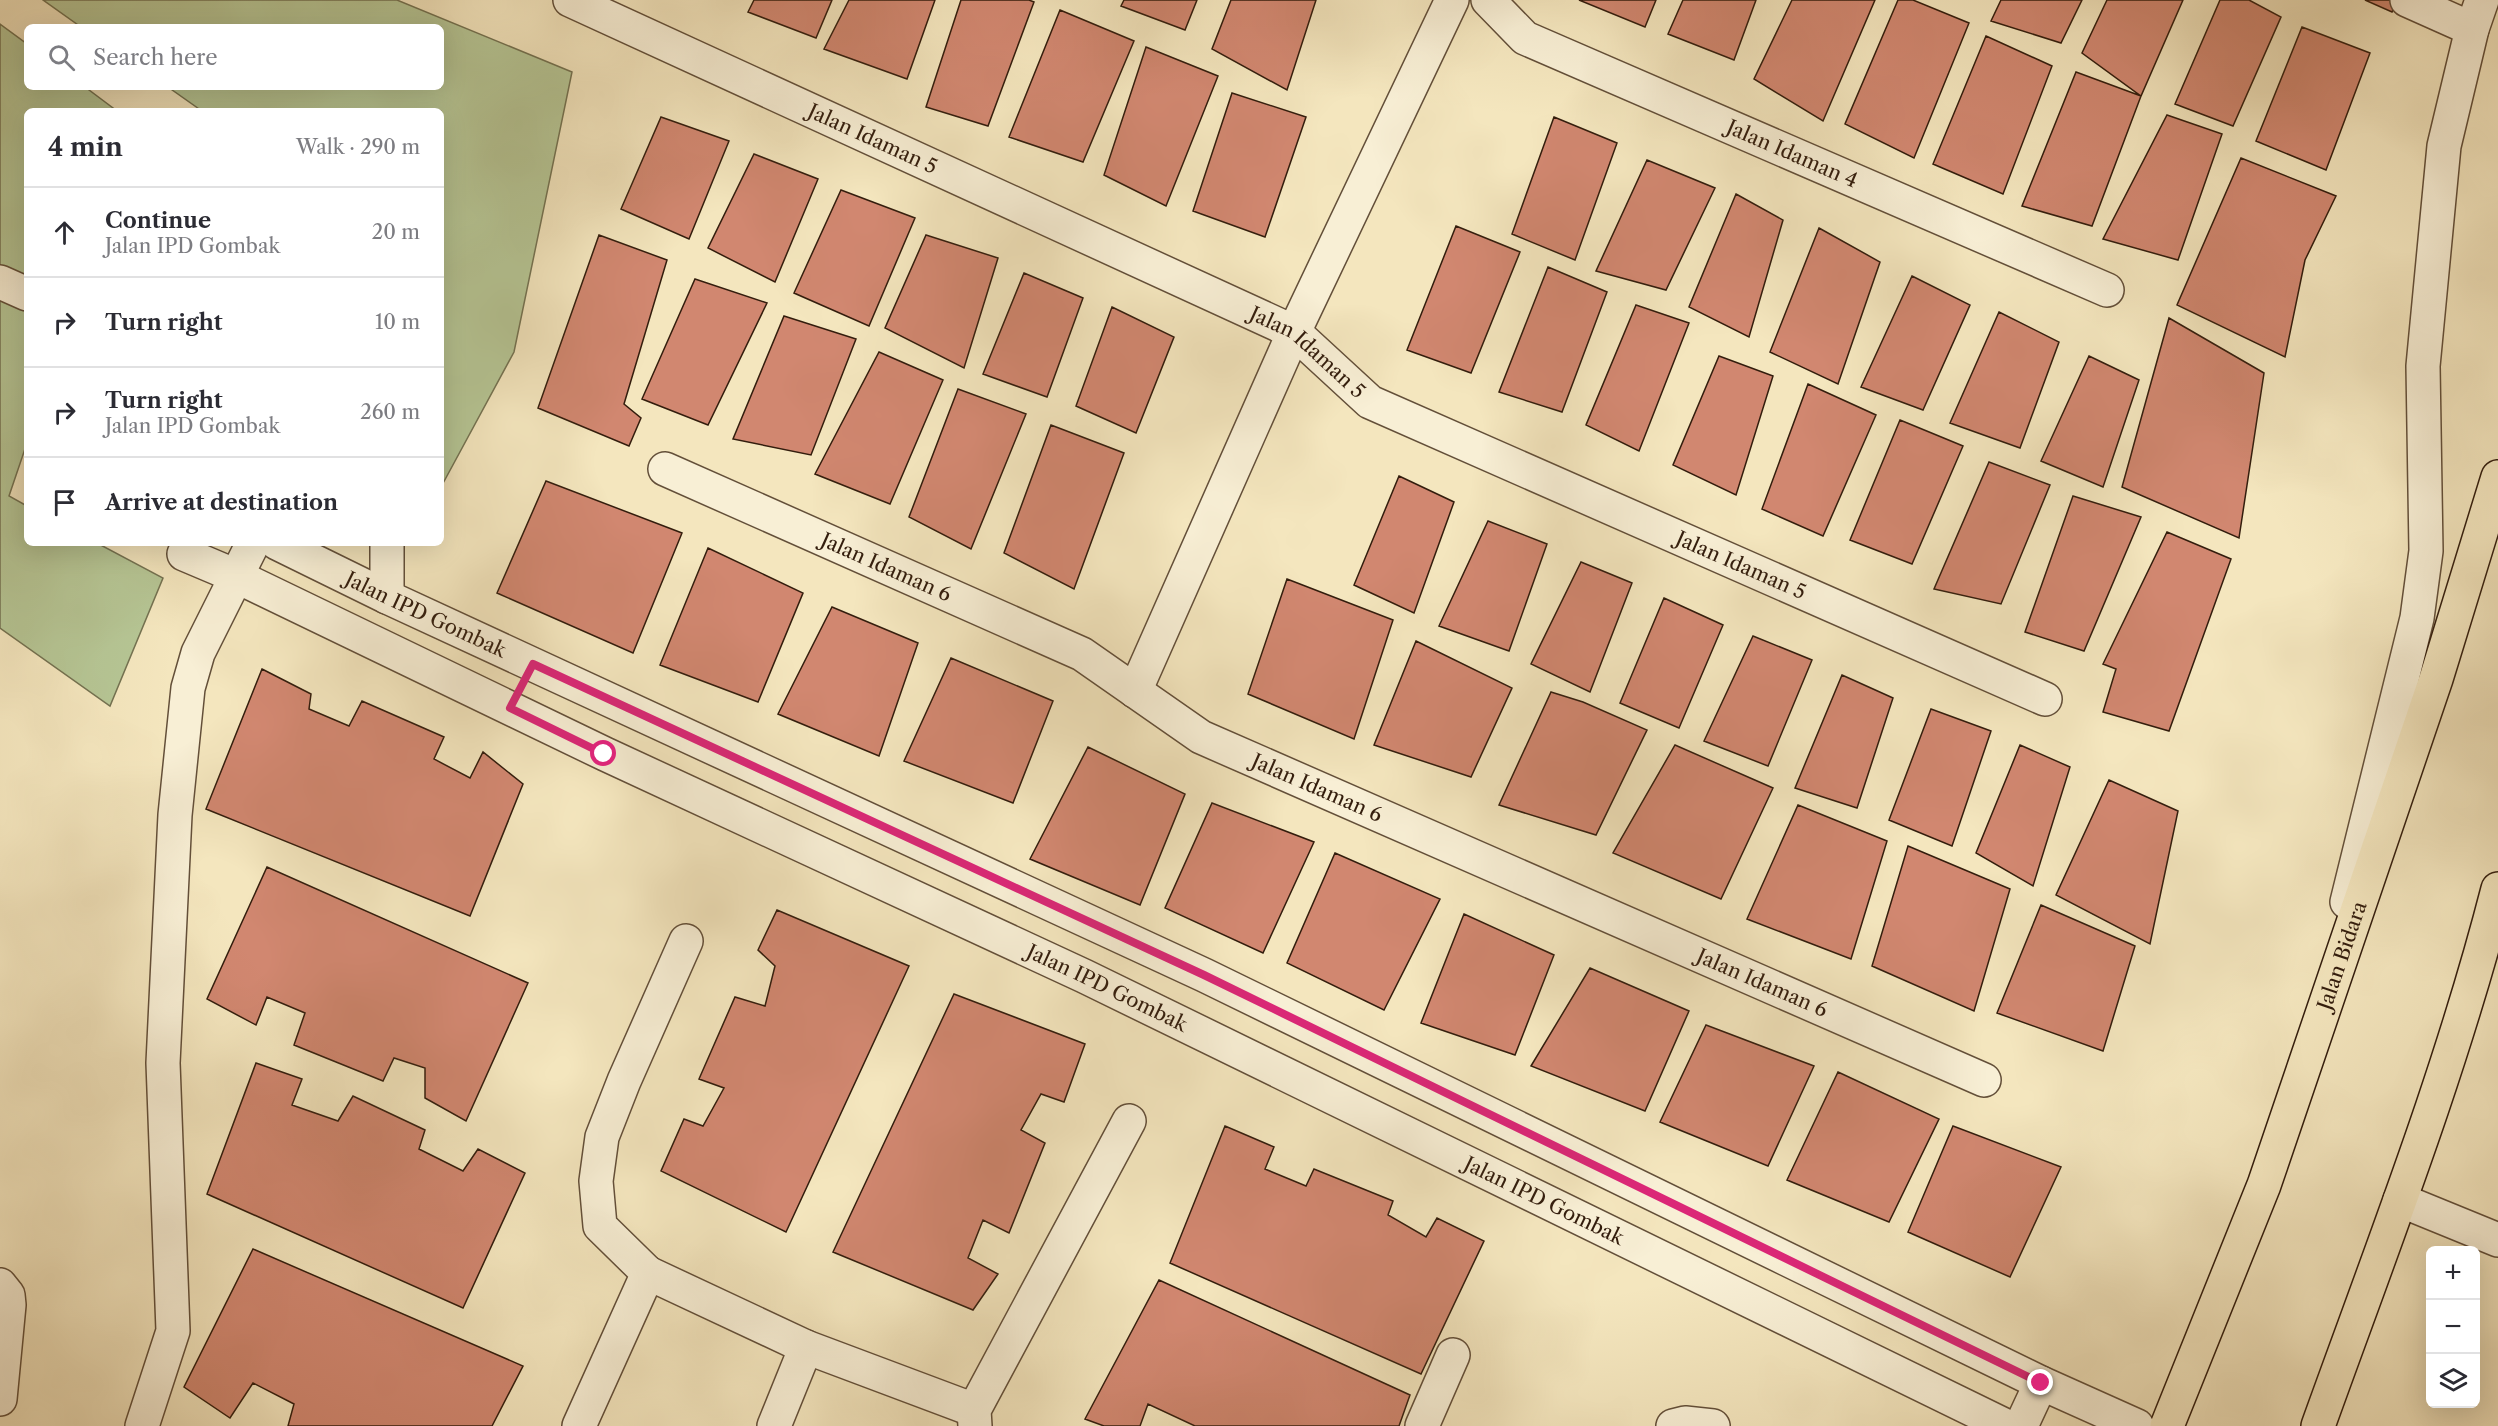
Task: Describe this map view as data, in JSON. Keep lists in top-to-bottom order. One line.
{"streets":{"main road":["Jalan Bidara"],"street":["Jalan Idaman 5","Jalan Idaman 4","Jalan Idaman 6","Jalan IPD Gombak"]},"page":{"search":"Search here","heading":["4 min","Walk · 290 m"],"list":[["Continue","Jalan IPD Gombak","20 m"],["Turn right","10 m"],["Turn right","Jalan IPD Gombak","260 m"],"Arrive at destination"],"map_buttons":["+","−"]}}
